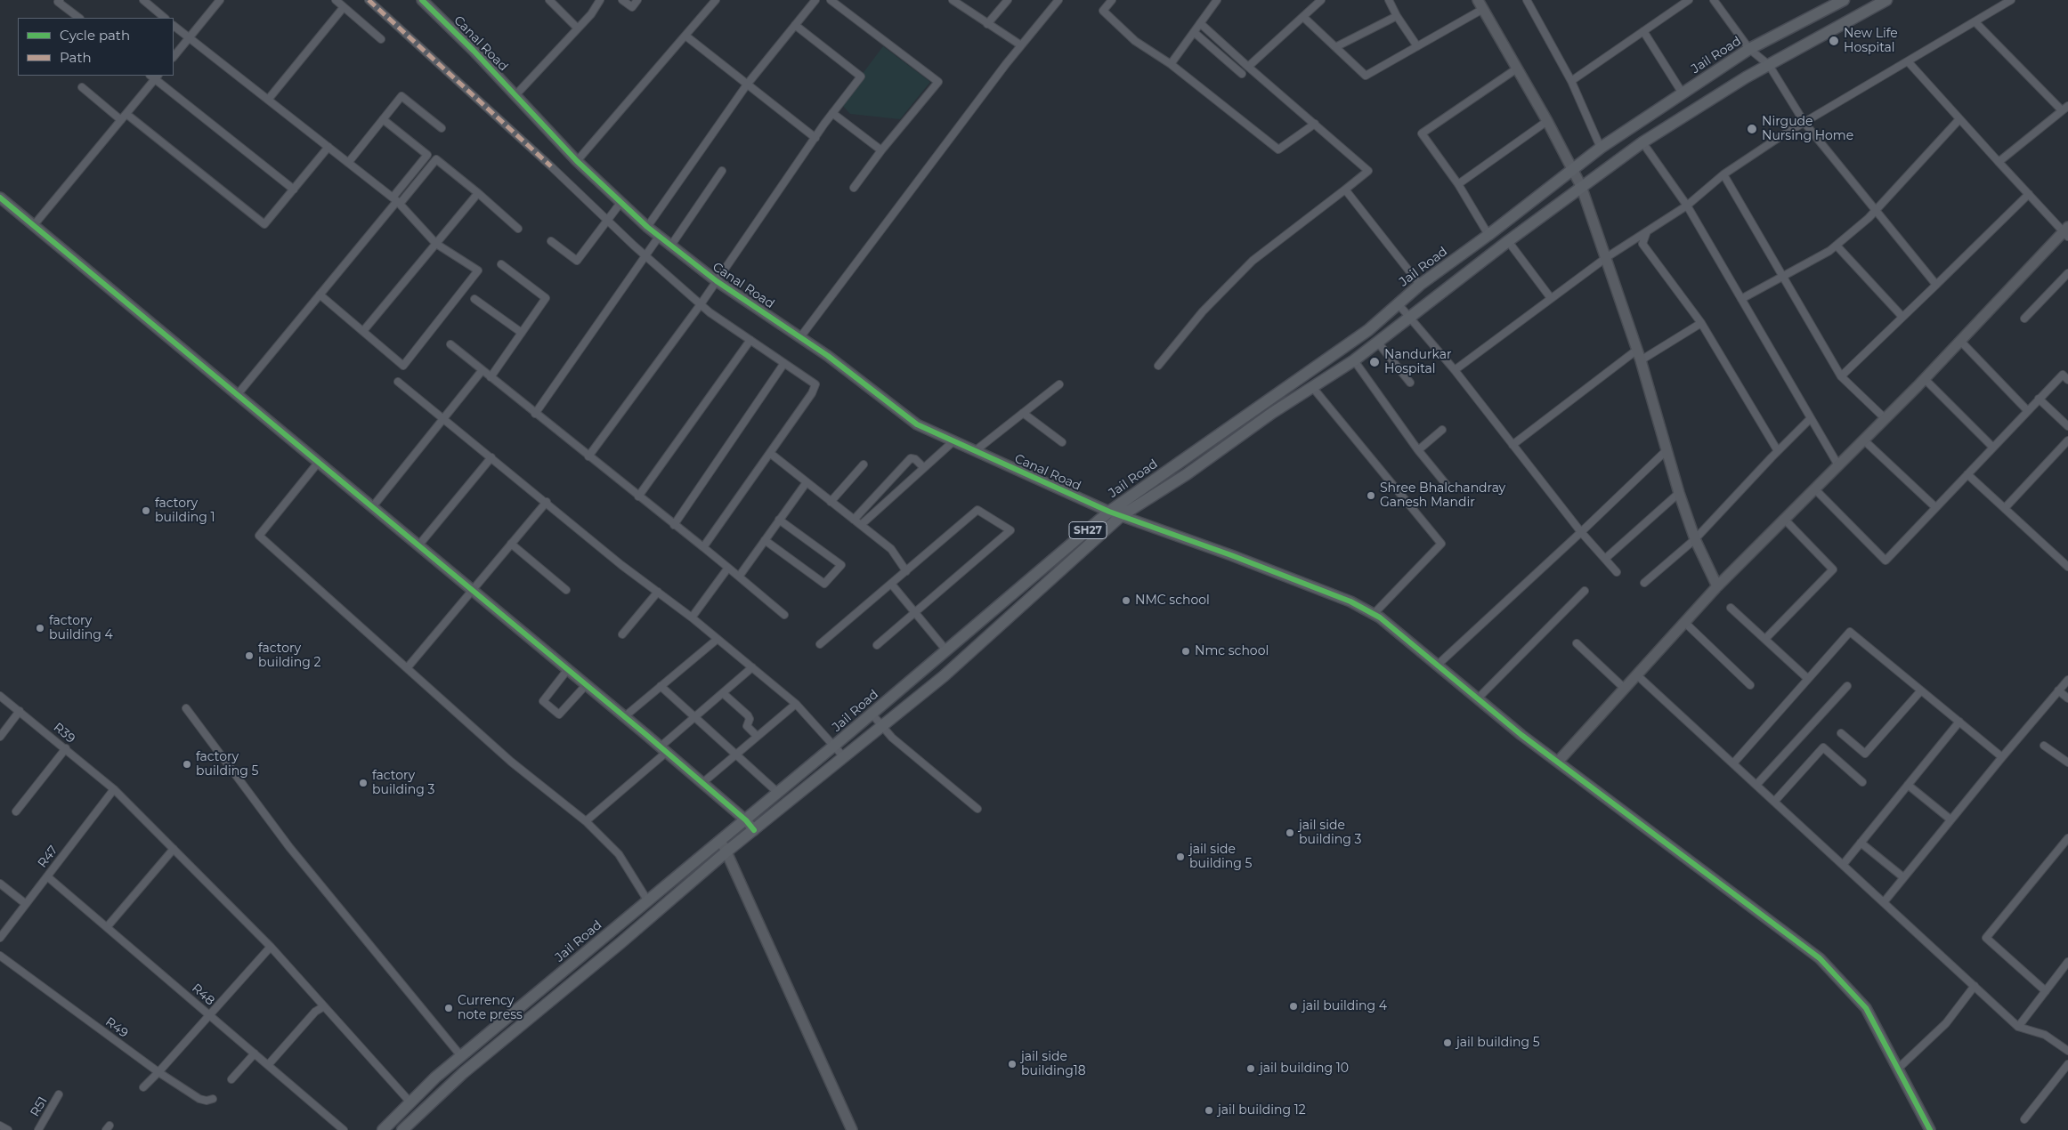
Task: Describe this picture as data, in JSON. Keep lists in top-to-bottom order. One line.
{"streets":{"main road":["Jail Road","SH27"],"street":["Canal Road","R39","R47","R48","R49","R51"]},"crossings":[["Canal Road","Jail Road"],["Jail Road","R39"],["R39","R47"],["R47","R48"]],"places":["New Life Hospital","Nirgude Nursing Home","Nandurkar Hospital","Shree Bhalchandray Ganesh Mandir","factory building 1","NMC school","factory building 4","Nmc school","factory building 2","factory building 5","factory building 3","jail side building 3","jail side building 5","jail building 4","Currency note press","jail building 5","jail side building18","jail building 10","jail building 12"],"legend":["Cycle path","Path"]}
